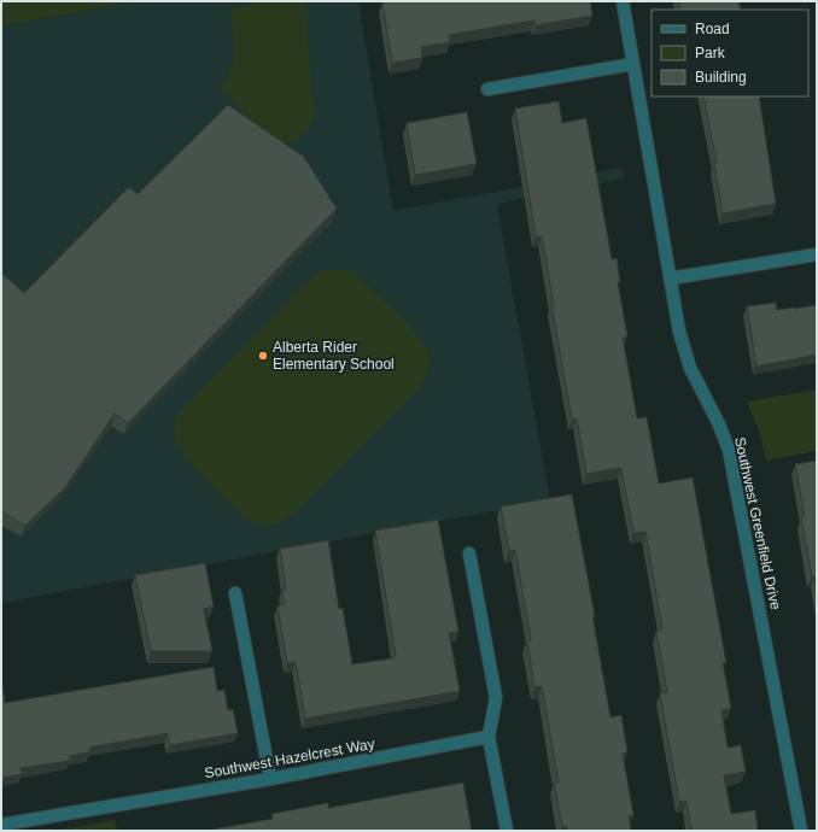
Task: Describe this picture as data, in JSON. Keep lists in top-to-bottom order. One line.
{"streets":{"street":["Southwest Greenfield Drive","Southwest Hazelcrest Way"]},"places":["Alberta Rider Elementary School"],"legend":["Road","Park","Building"]}
